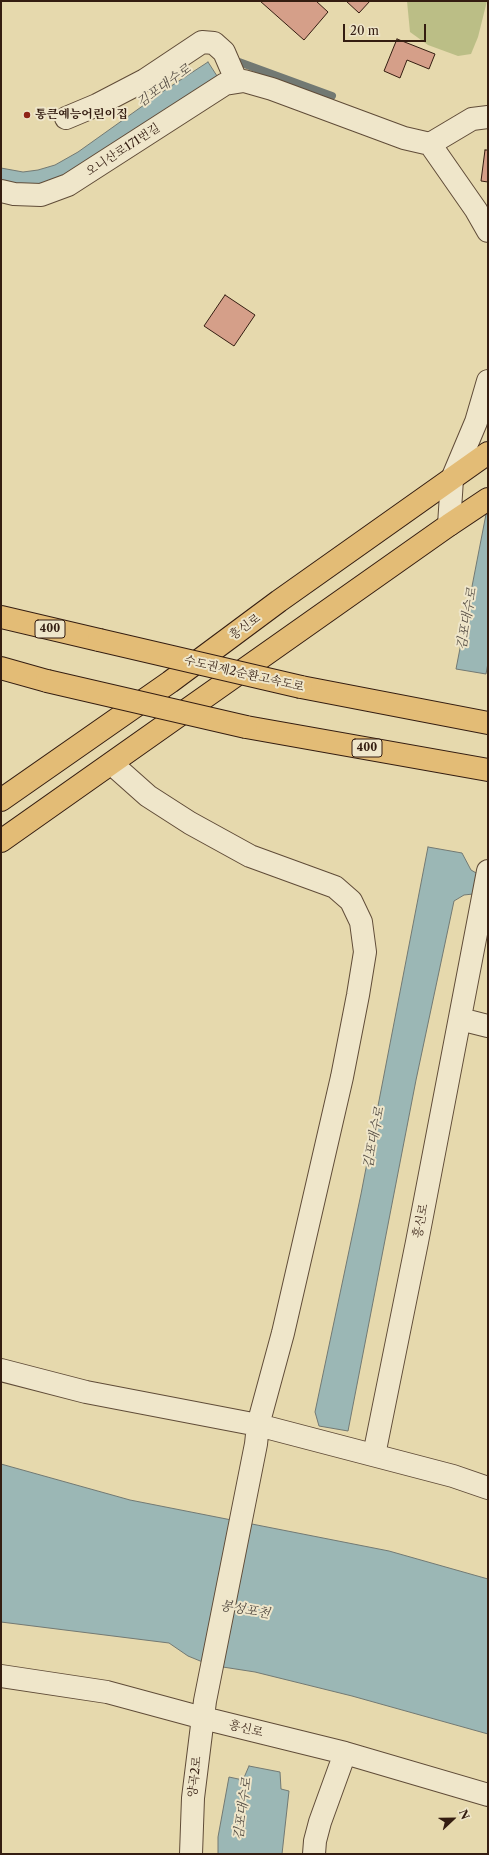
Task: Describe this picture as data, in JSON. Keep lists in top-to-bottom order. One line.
{"streets":{"main road":["흥신로","400","수도권제2순환고속도로"],"lane":["오니산로171번길","양곡2로"]},"crossings":[["흥신로","양곡2로"]],"water":["김포대수로","봉성포천"],"places":["통큰예능어린이집"],"scale_bar":"20 m","north":"right"}
